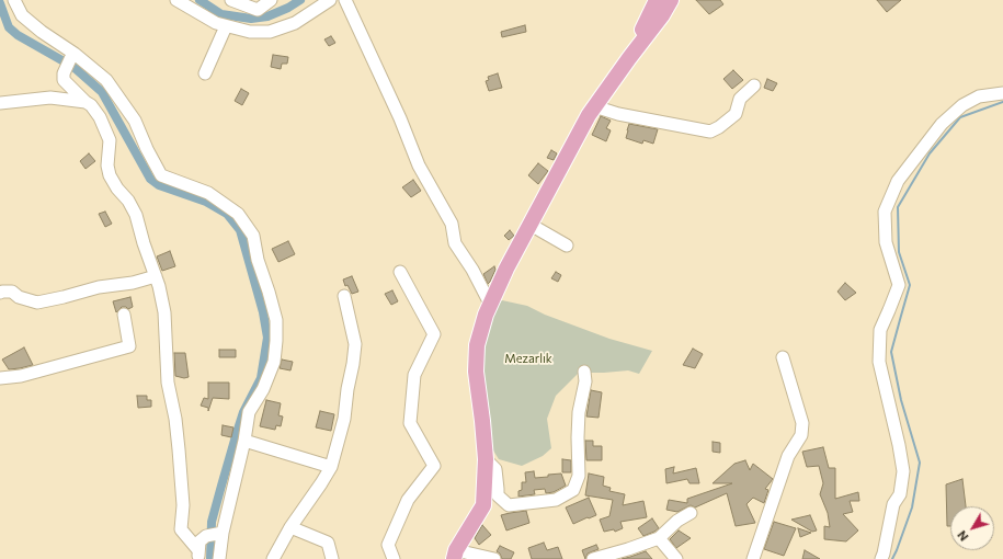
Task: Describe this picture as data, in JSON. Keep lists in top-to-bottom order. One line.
{"parks":["Mezarlık"],"north":"bottom left"}
